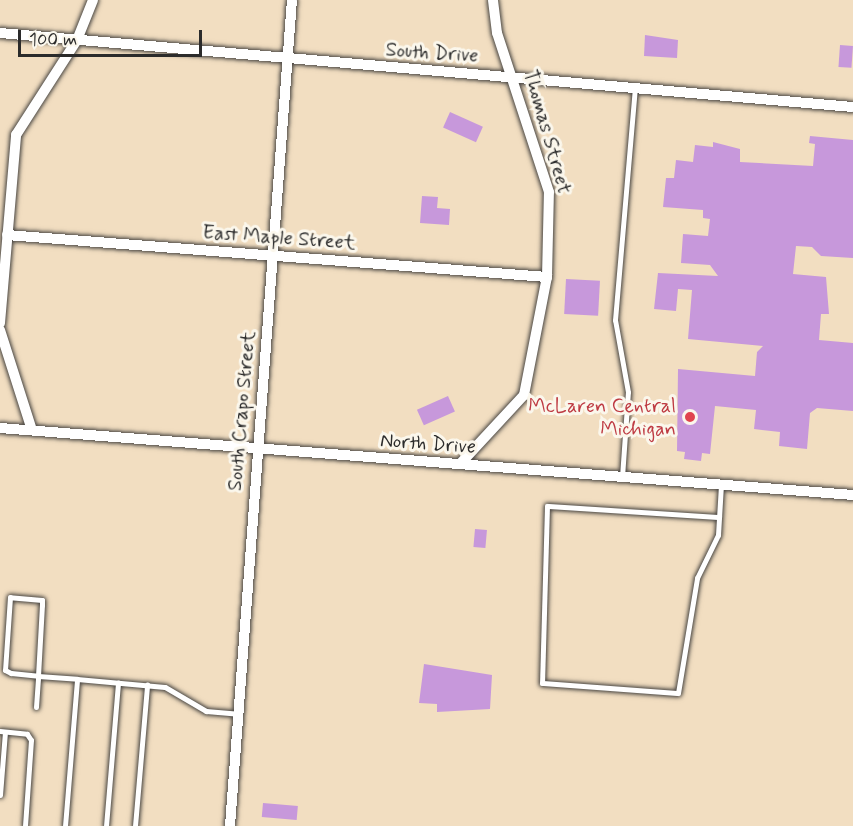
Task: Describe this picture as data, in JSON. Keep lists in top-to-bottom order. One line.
{"streets":{"street":["South Drive","Thomas Street","East Maple Street","South Crapo Street","North Drive"]},"crossings":[["South Drive","Thomas Street"],["South Drive","South Crapo Street"],["Thomas Street","East Maple Street"],["Thomas Street","North Drive"],["East Maple Street","South Crapo Street"],["South Crapo Street","North Drive"]],"places":["McLaren Central Michigan"],"scale_bar":"100 m"}
